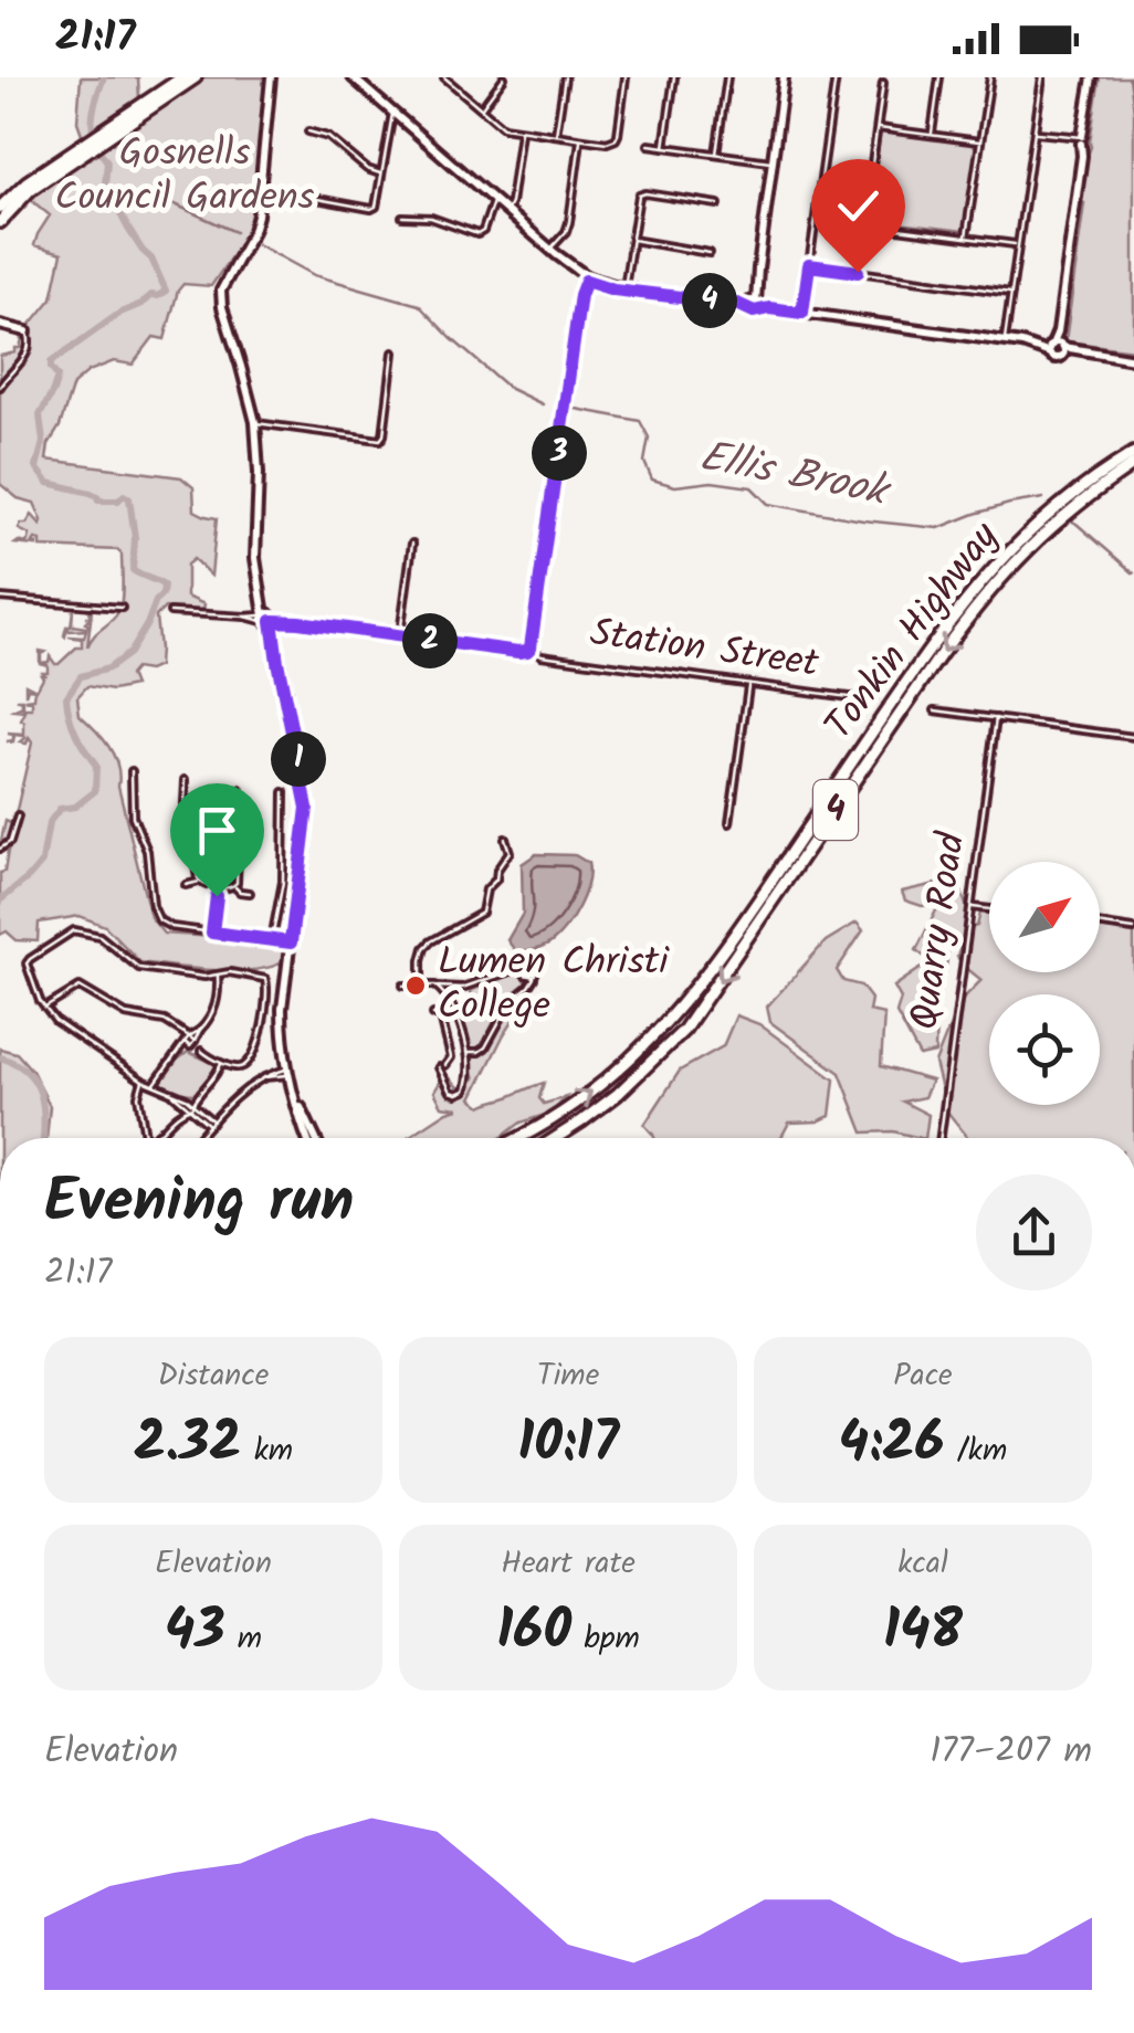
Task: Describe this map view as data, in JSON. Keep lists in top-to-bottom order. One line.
{"streets":{"highway":["Tonkin Highway","4"],"street":["Station Street","Quarry Road"]},"water":["Ellis Brook"],"parks":["Gosnells Council Gardens"],"places":["Lumen Christi College"],"north":"top right","page":{"status":"21:17","pins":["4","3","2","1"],"heading":["Evening run","21:17"],"stats":[["Distance","2.32 km"],["Time","10:17"],["Pace","4:26 /km"],["Elevation","43 m"],["Heart rate","160 bpm"],["kcal","148"]],"chart":["Elevation","177–207 m"]}}
